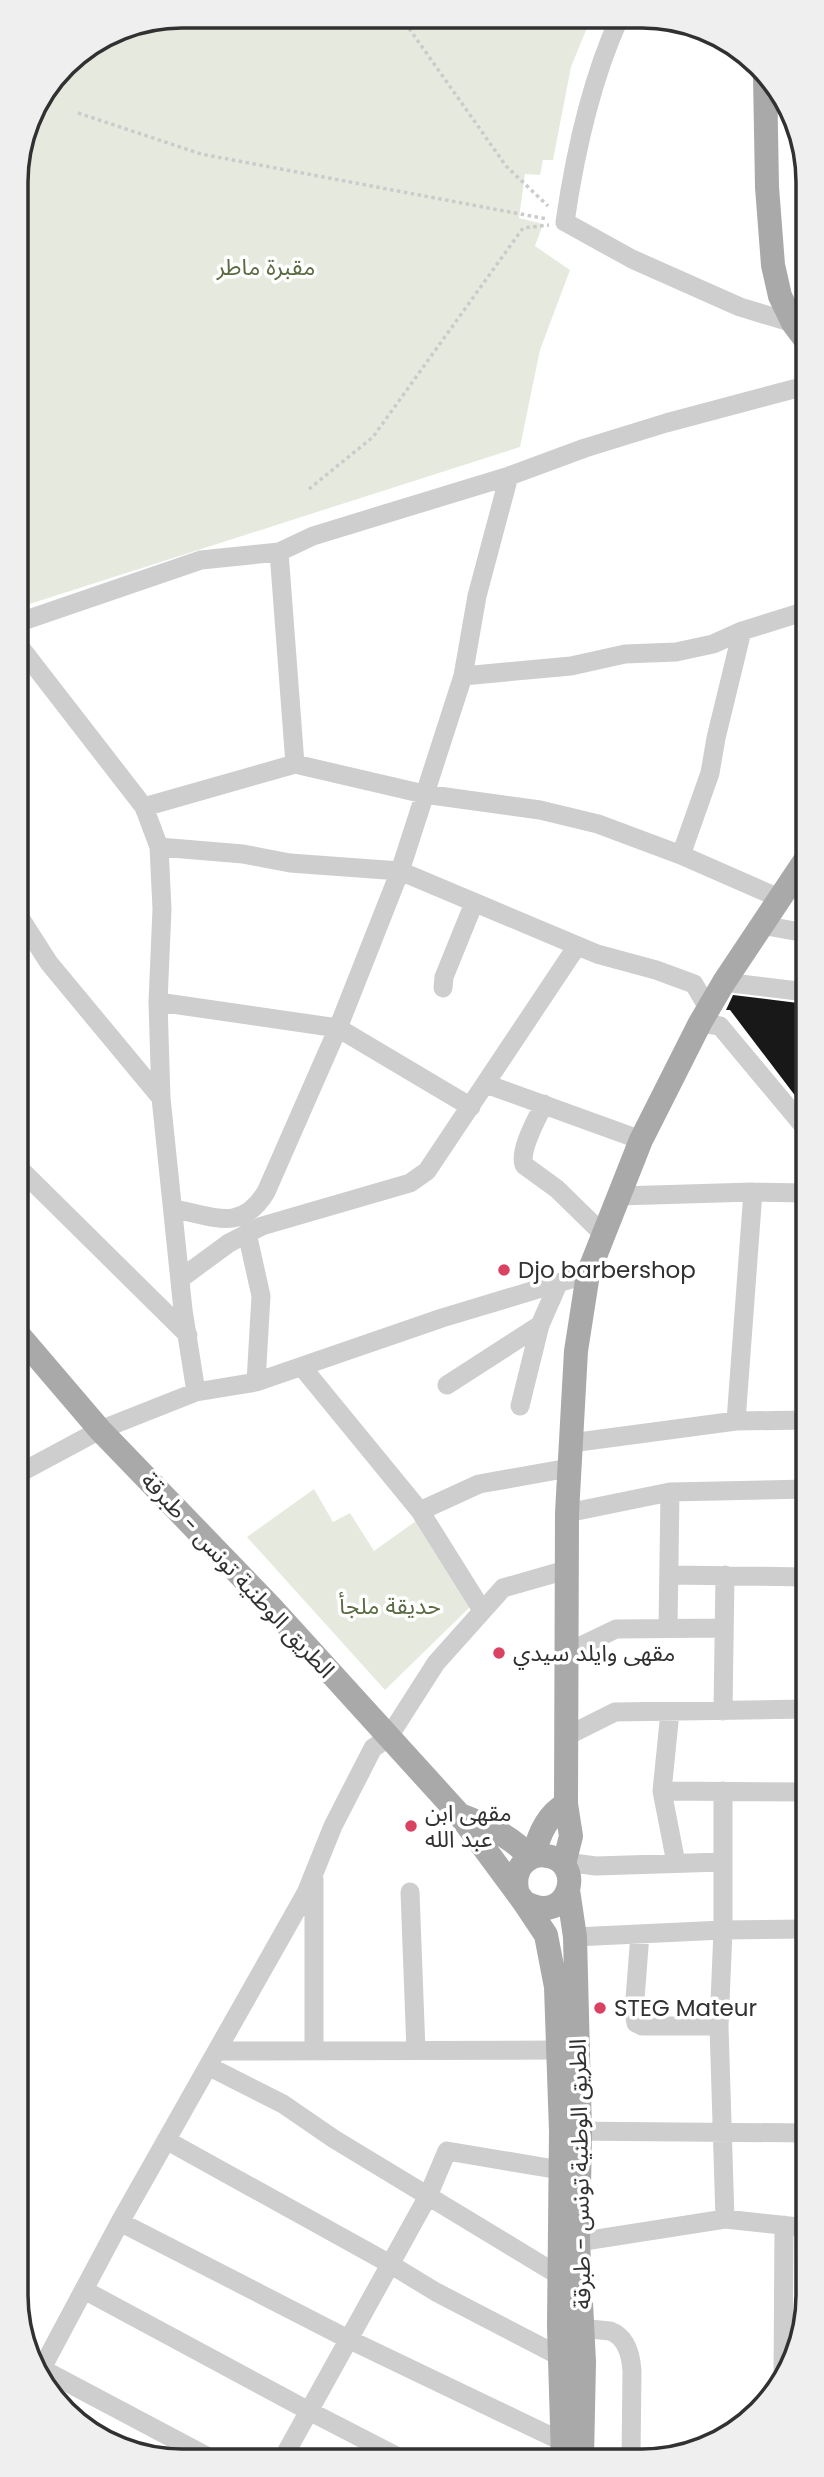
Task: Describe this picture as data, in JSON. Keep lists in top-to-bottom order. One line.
{"streets":{"main road":["الطريق الوطنية تونس - طبرقة"]},"parks":["مقبرة ماطر","حديقة ملجأ"],"places":["Djo barbershop","مقهى وايلد سيدي","مقهى ابن عبد الله","STEG Mateur"]}
